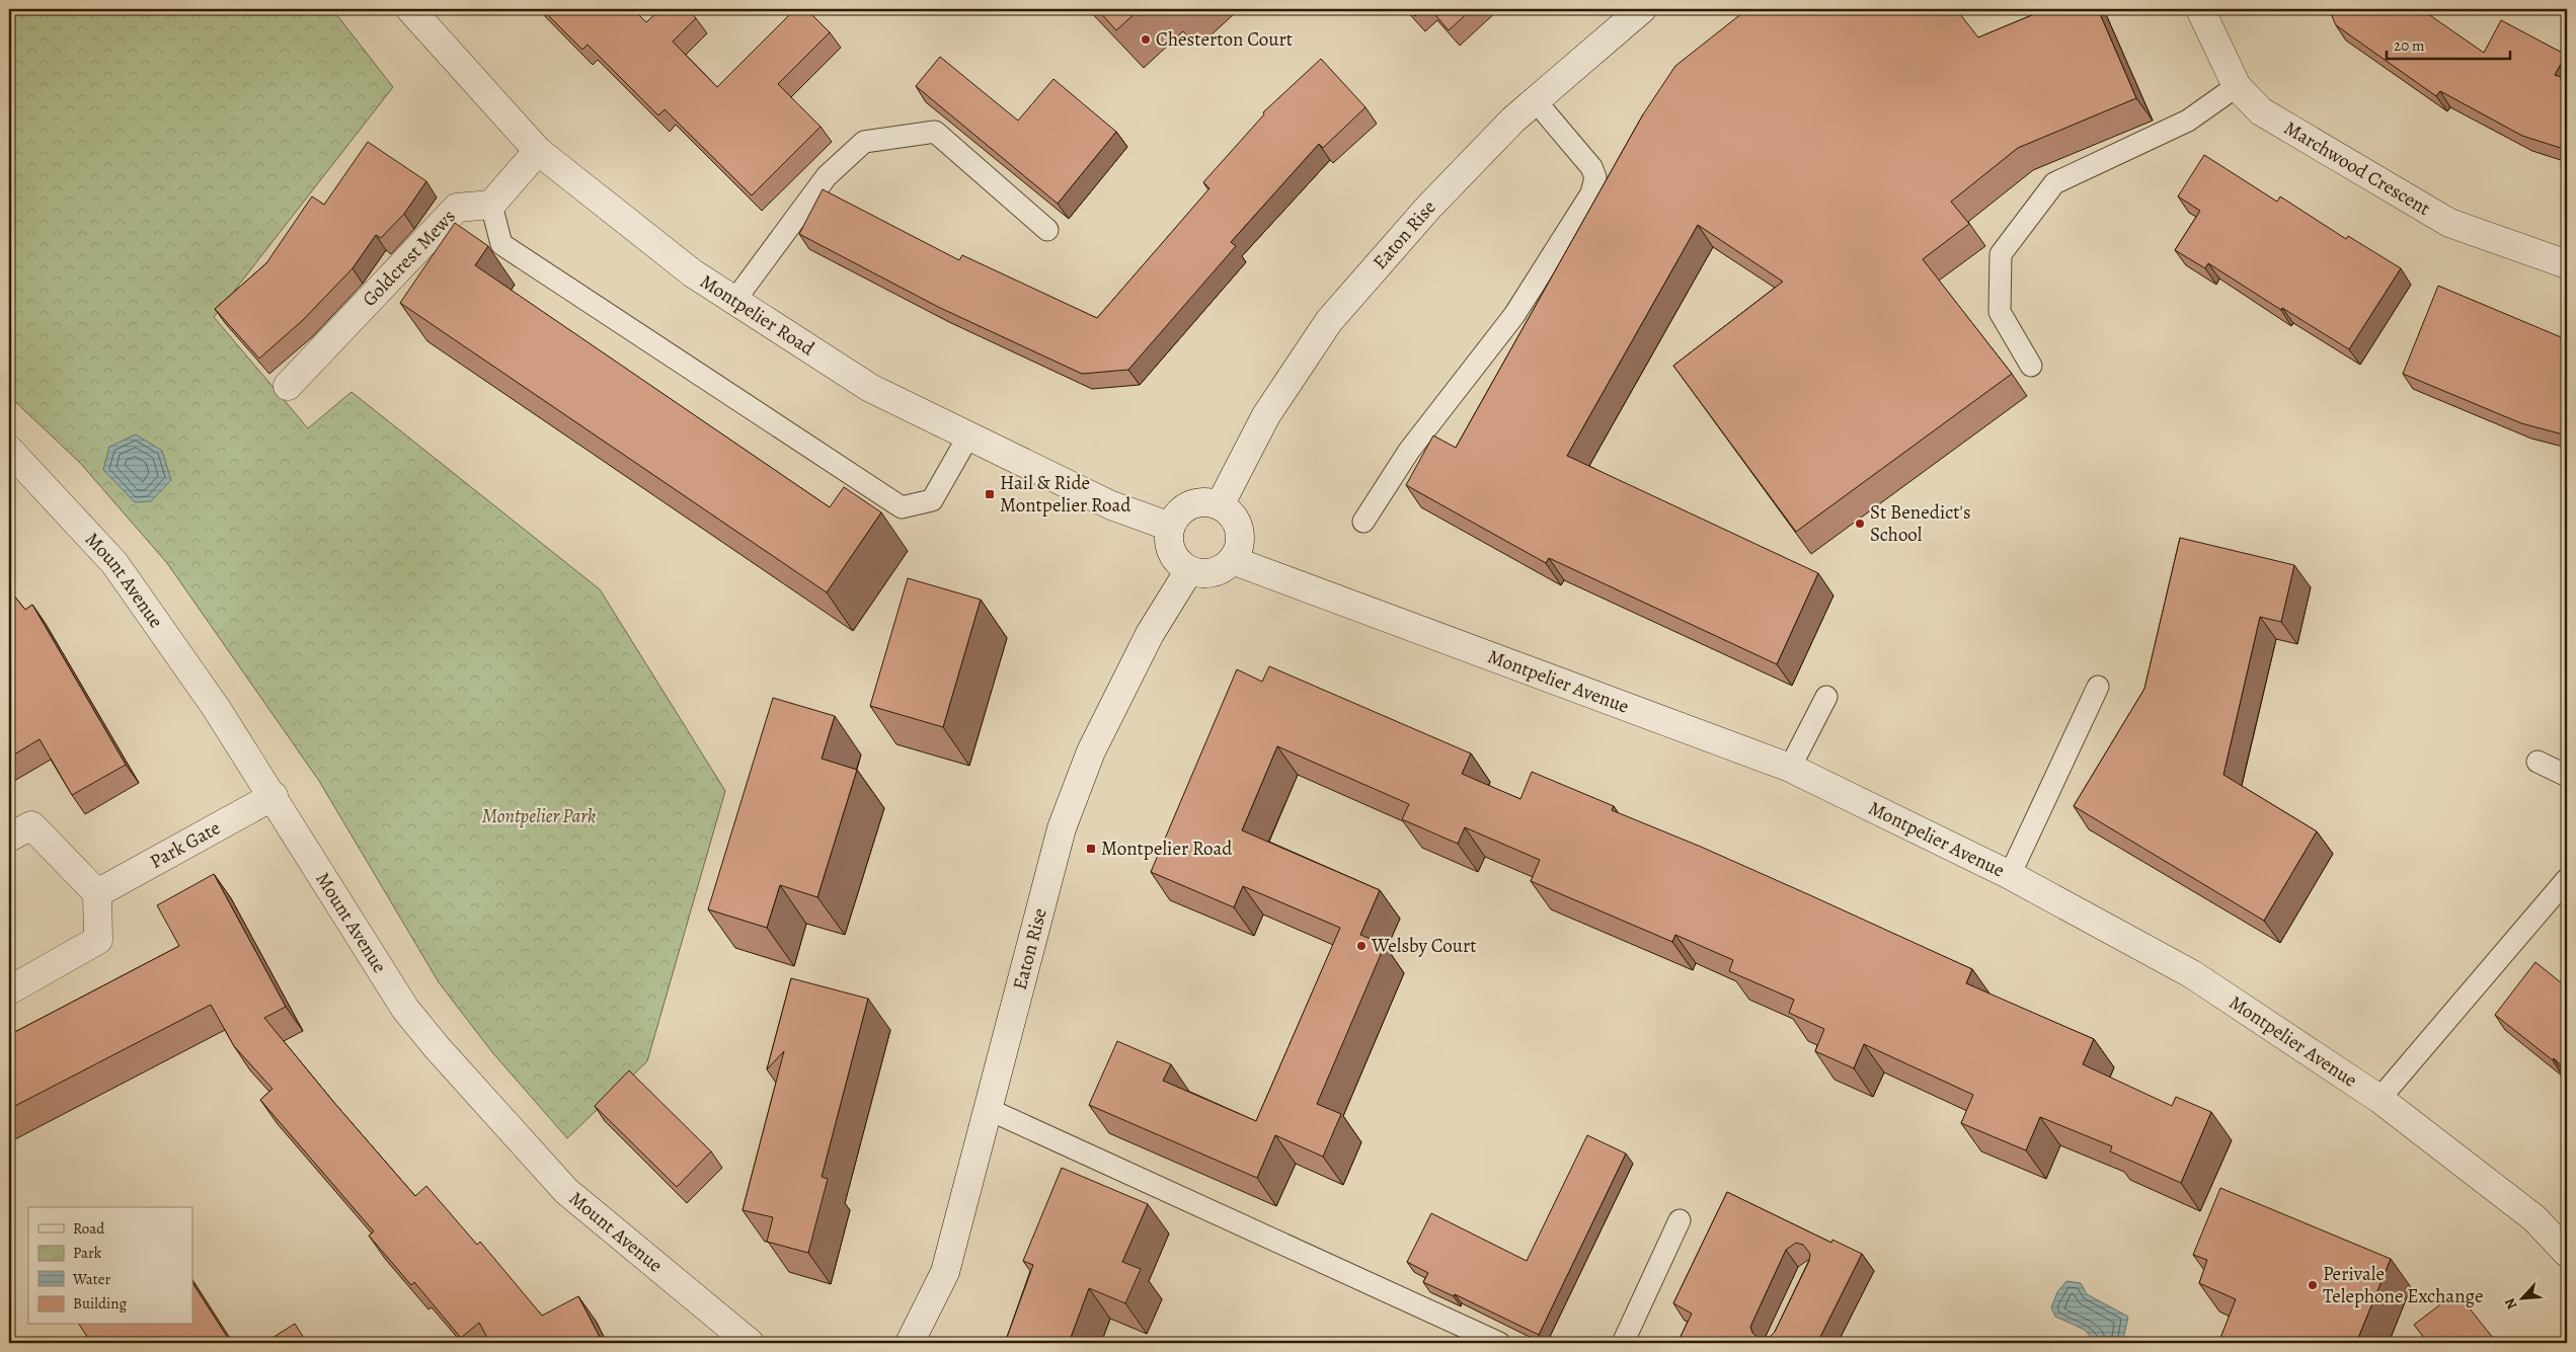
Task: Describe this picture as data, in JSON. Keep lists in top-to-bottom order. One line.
{"streets":{"street":["Marchwood Crescent","Eaton Rise","Goldcrest Mews","Montpelier Road","Mount Avenue","Montpelier Avenue","Park Gate"]},"crossings":[["Eaton Rise","Montpelier Road"],["Eaton Rise","Montpelier Avenue"],["Montpelier Road","Montpelier Avenue"],["Mount Avenue","Park Gate"]],"parks":["Montpelier Park"],"places":{"other":["Chesterton Court","St Benedict's School","Welsby Court","Perivale Telephone Exchange"],"transit":["Hail & Ride Montpelier Road","Montpelier Road"]},"legend":["Road","Park","Water","Building"],"scale_bar":"20 m","north":"bottom left"}
